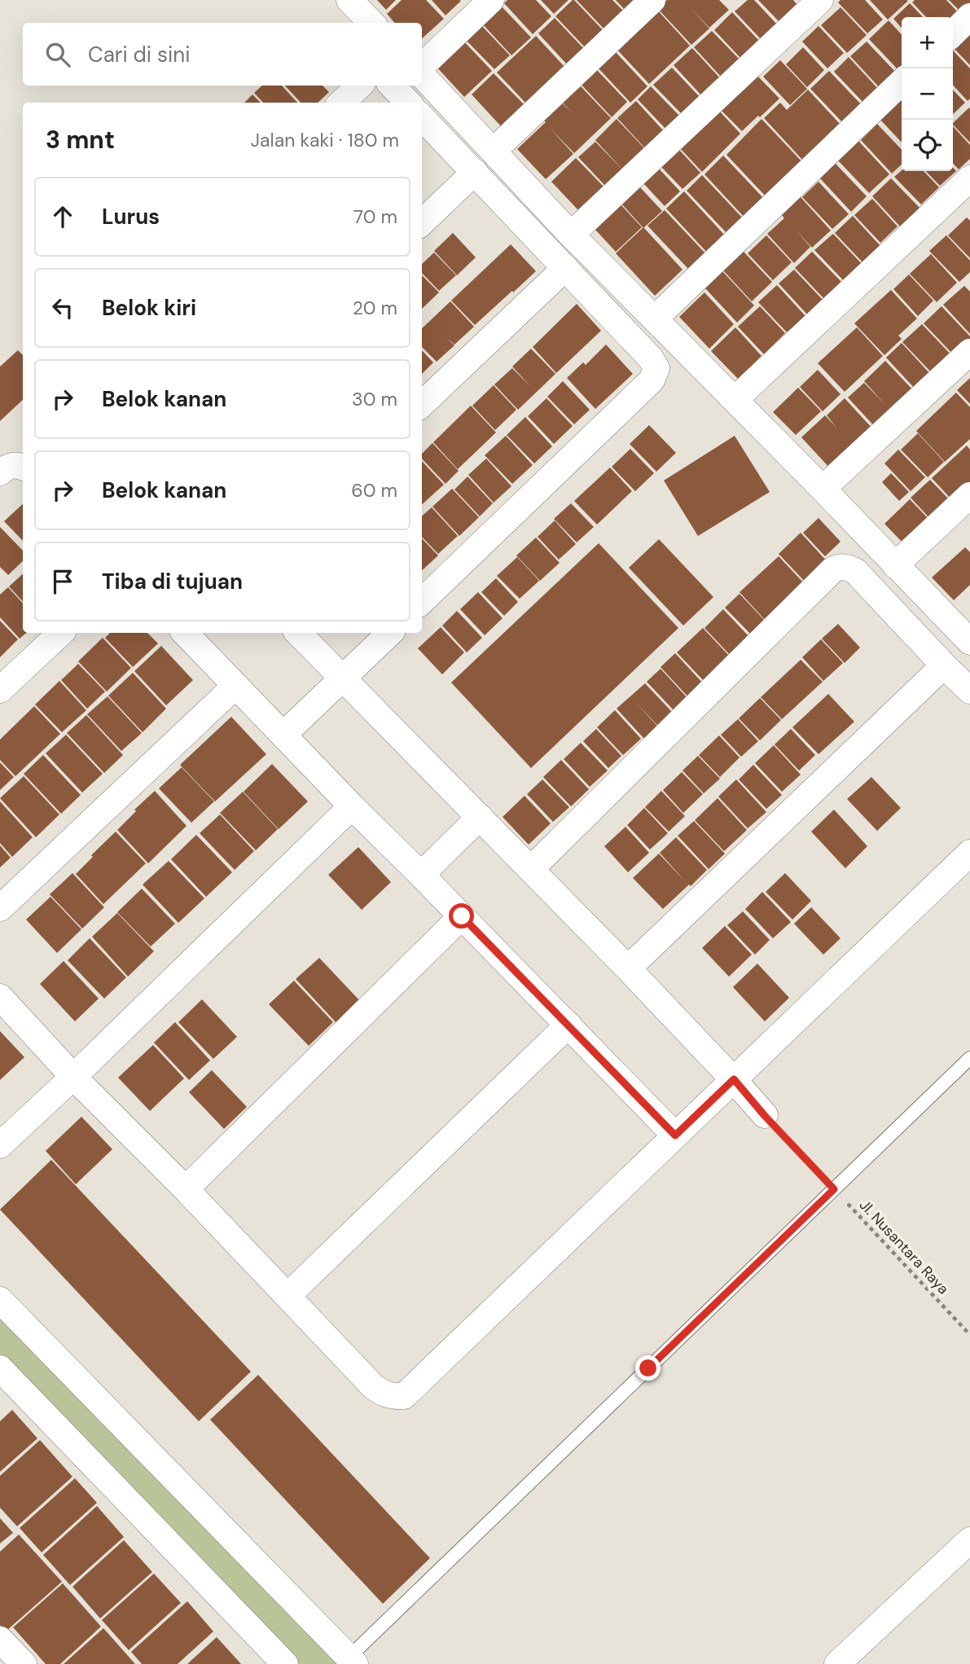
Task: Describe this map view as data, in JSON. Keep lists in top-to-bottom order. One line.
{"streets":{"path":["Jl. Nusantara Raya"]},"page":{"map_buttons":["+","−"],"search":"Cari di sini","heading":["3 mnt","Jalan kaki · 180 m"],"list":[["Lurus","70 m"],["Belok kiri","20 m"],["Belok kanan","30 m"],["Belok kanan","60 m"],"Tiba di tujuan"]}}
